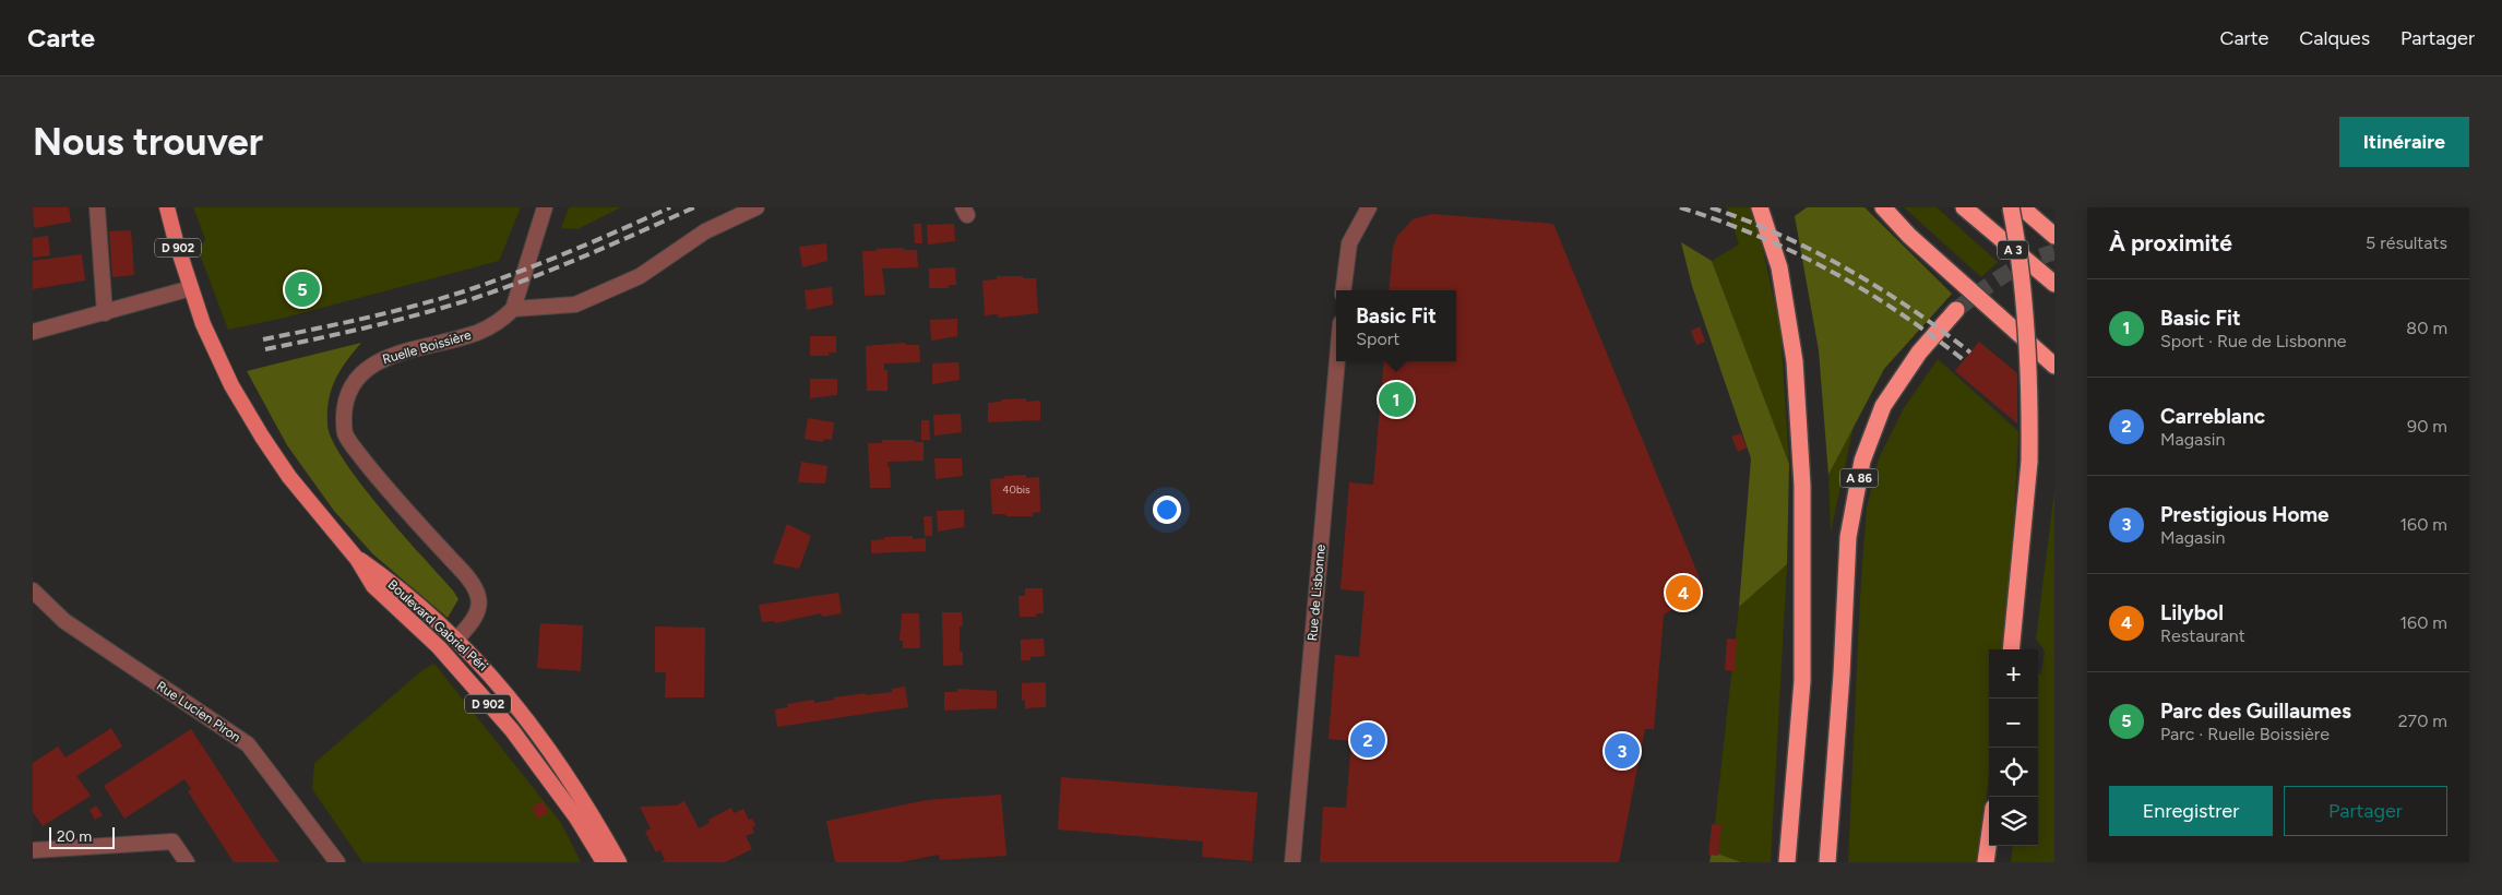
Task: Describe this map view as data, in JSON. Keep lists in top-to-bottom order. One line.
{"streets":{"highway":["A 3","A 86"],"main road":["D 902","Boulevard Gabriel Péri"],"street":["Ruelle Boissière","Rue de Lisbonne","Rue Lucien Piron"]},"crossings":[["Ruelle Boissière","Boulevard Gabriel Péri"]],"house_numbers":["40bis"],"scale_bar":"20 m","page":{"header":"Carte","nav":["Carte","Calques","Partager"],"buttons":["Itinéraire",["Enregistrer","Partager"]],"title":"Nous trouver","heading":["À proximité","5 résultats"],"pins":["5","1","4","2","3"],"list":[{"mark":"1","name":"Basic Fit","note":"Sport · Rue de Lisbonne","value":"80 m"},{"mark":"2","name":"Carreblanc","note":"Magasin","value":"90 m"},{"mark":"3","name":"Prestigious Home","note":"Magasin","value":"160 m"},{"mark":"4","name":"Lilybol","note":"Restaurant","value":"160 m"},{"mark":"5","name":"Parc des Guillaumes","note":"Parc · Ruelle Boissière","value":"270 m"}],"popup":["Basic Fit","Sport"],"map_buttons":["+","−"],"scale":"20 m"}}
